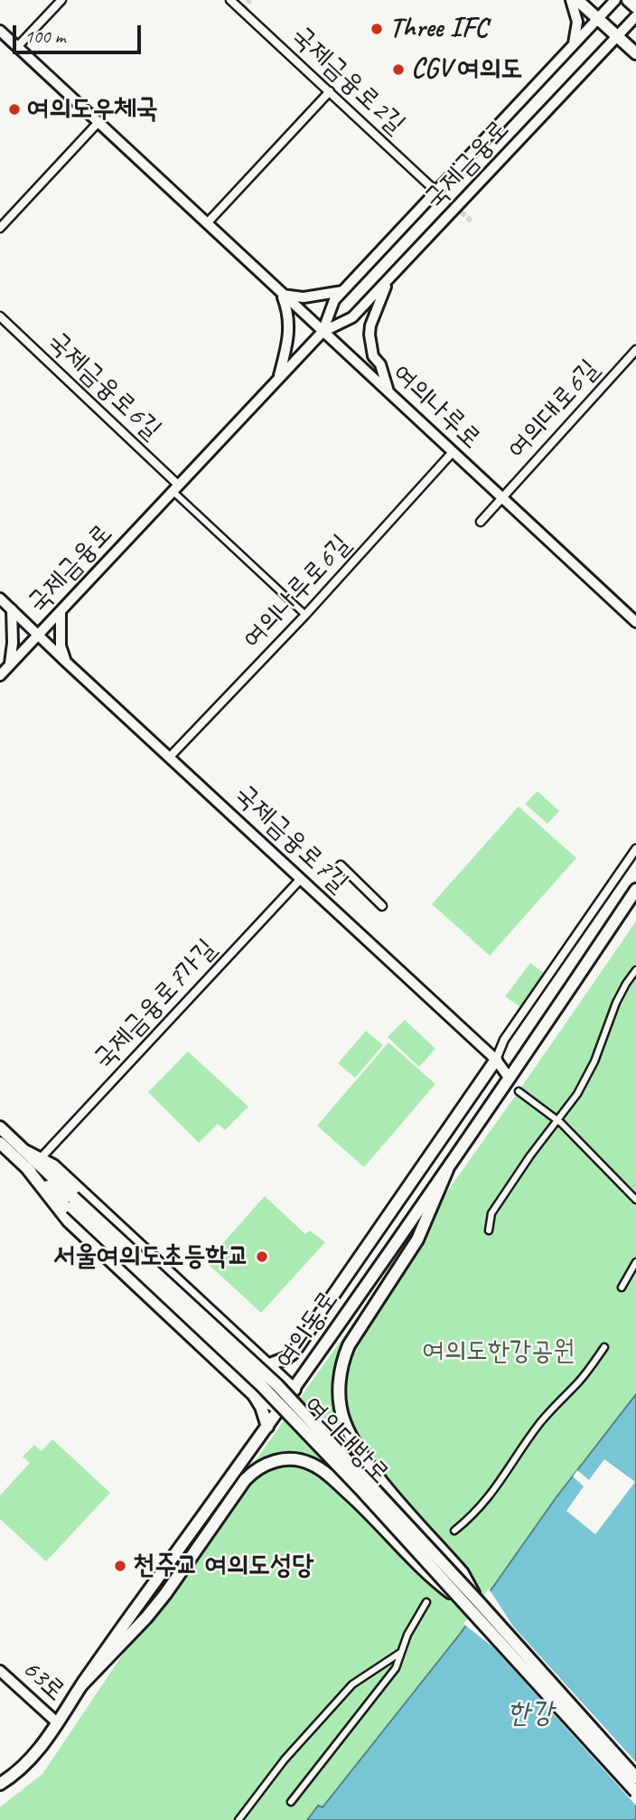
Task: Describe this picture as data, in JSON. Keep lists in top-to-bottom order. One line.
{"streets":{"main road":["여의동로","여의대방로"],"street":["국제금융로2길","국제금융로","국제금융로6길","여의나루로","여의대로6길","여의나루로6길","국제금융로7길","국제금융로7가길","63로"]},"crossings":[["국제금융로2길","국제금융로"],["국제금융로","국제금융로6길"],["국제금융로","여의나루로"],["국제금융로","국제금융로7길"],["여의나루로","여의대로6길"],["여의나루로","여의나루로6길"],["여의나루로6길","국제금융로7길"],["국제금융로7길","국제금융로7가길"],["국제금융로7길","여의동로"],["여의동로","63로"]],"water":["한강"],"parks":["여의도한강공원"],"places":["Three IFC","CGV 여의도","여의도우체국","서울여의도초등학교","천주교 여의도성당"],"scale_bar":"100 m"}
